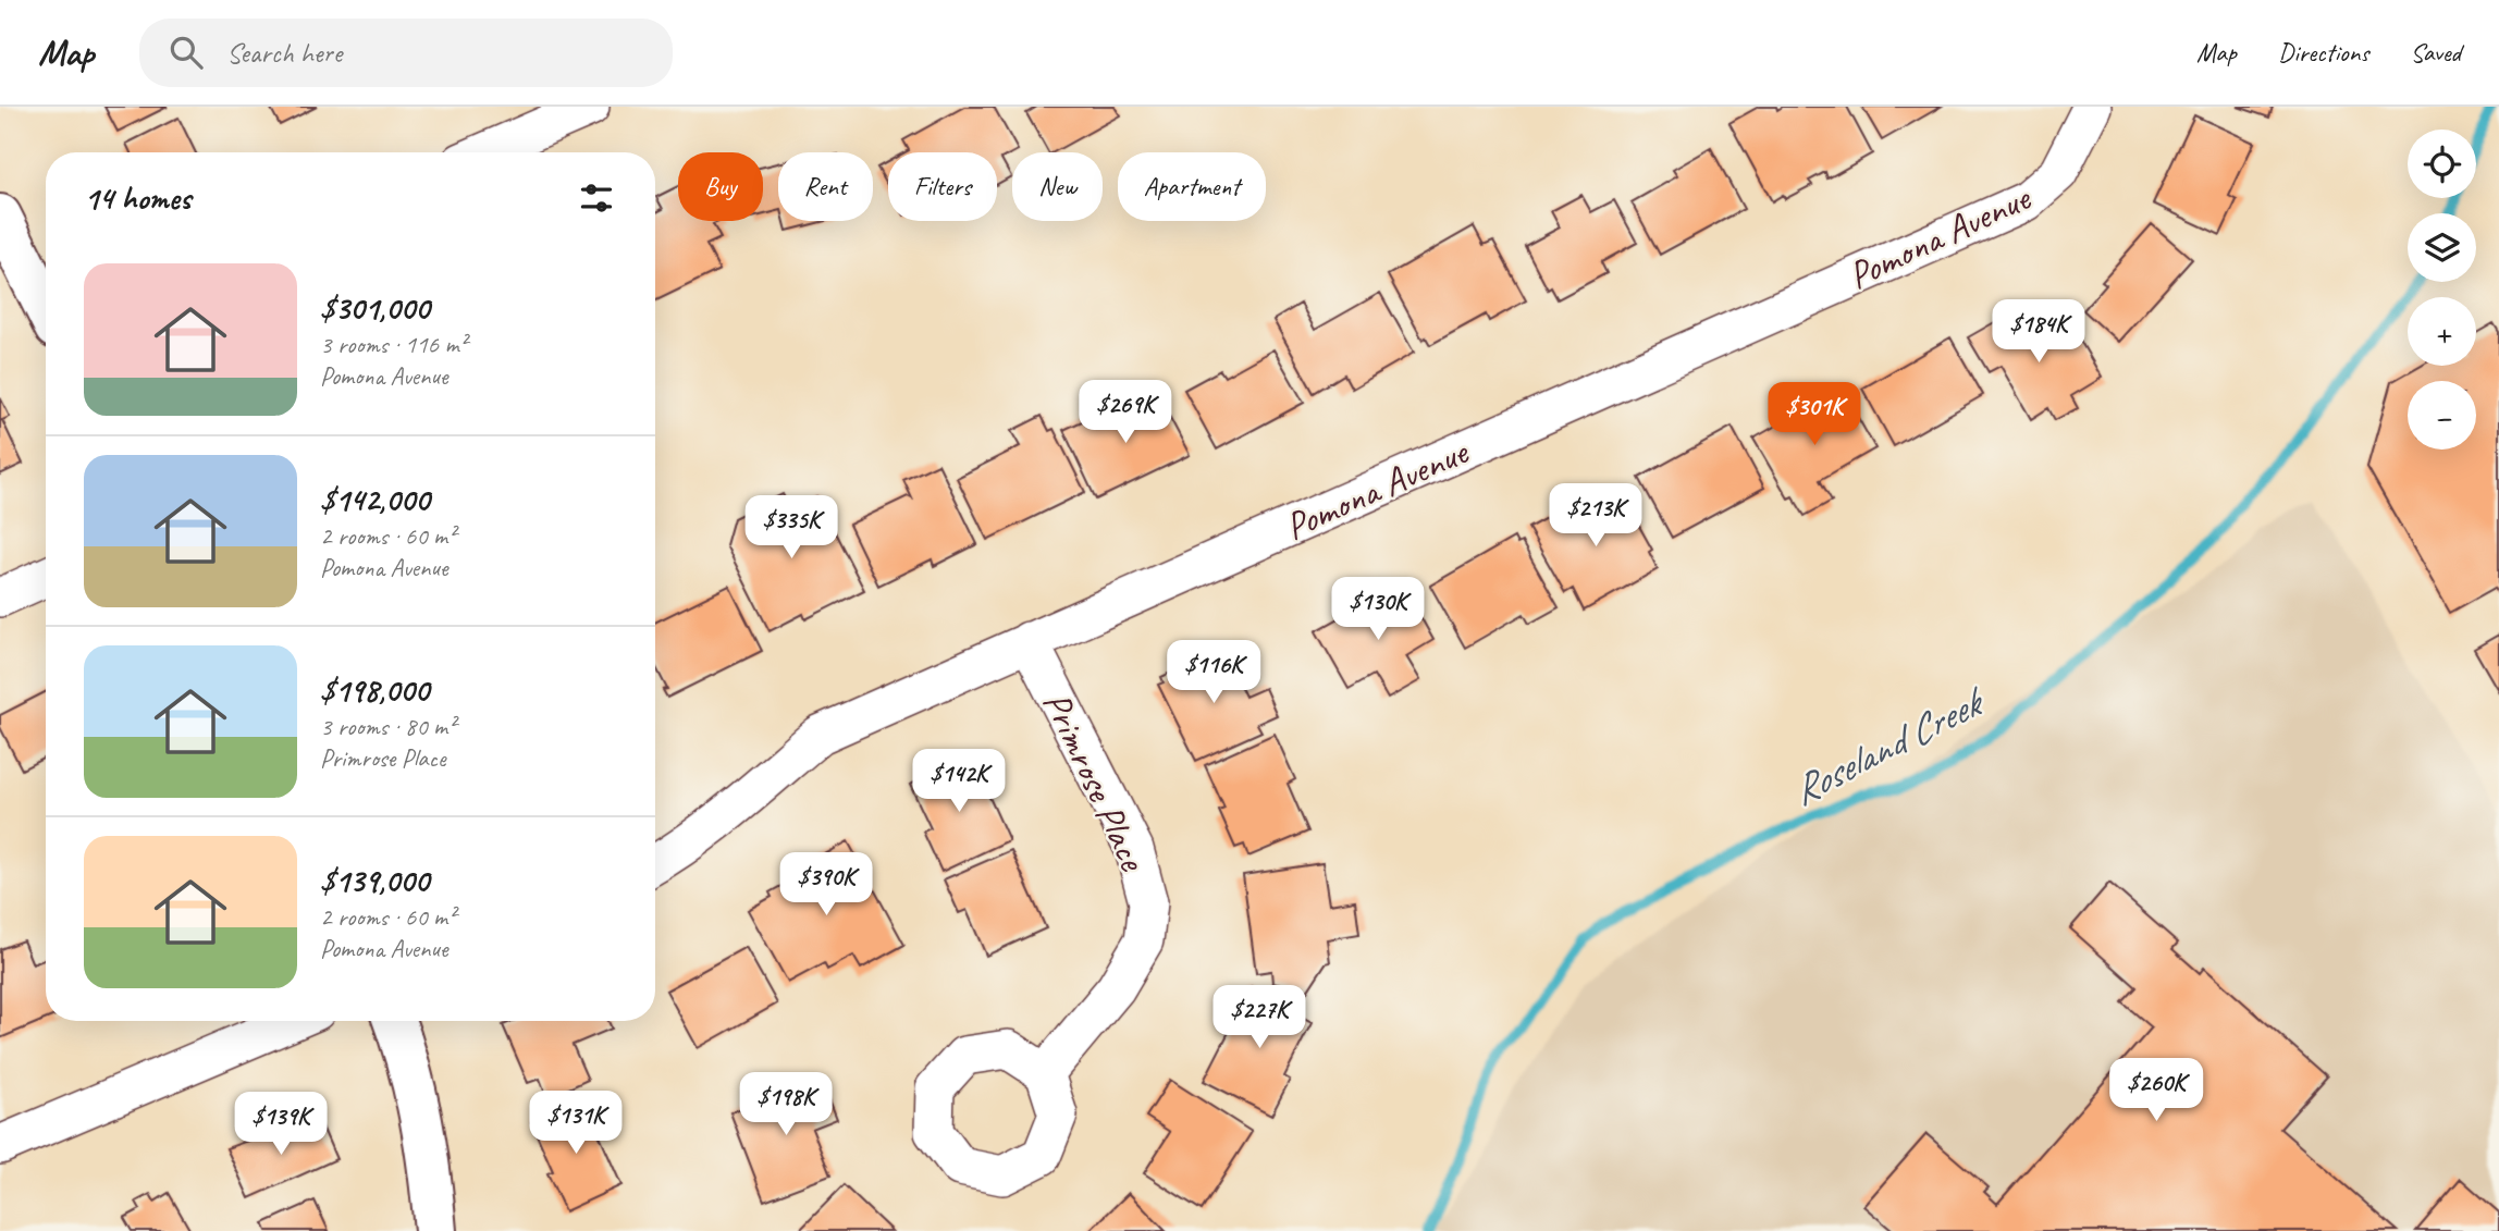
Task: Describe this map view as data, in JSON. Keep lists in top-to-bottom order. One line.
{"streets":{"street":["Pomona Avenue","Primrose Place"]},"crossings":[["Pomona Avenue","Primrose Place"]],"water":["Roseland Creek"],"page":{"header":"Map","search":"Search here","nav":["Map","Directions","Saved"],"map_buttons":["+","−"],"chip":["Buy","Rent","Filters","New","Apartment"],"heading":"14 homes","list":[{"name":"$301,000","note":"3 rooms · 116 m² · Pomona Avenue"},{"name":"$142,000","note":"2 rooms · 60 m² · Pomona Avenue"},{"name":"$198,000","note":"3 rooms · 80 m² · Primrose Place"},{"name":"$139,000","note":"2 rooms · 60 m² · Pomona Avenue"}],"price":["$184K","$269K","$301K","$213K","$335K","$130K","$116K","$142K","$390K","$227K","$260K","$198K","$131K","$139K"]}}
